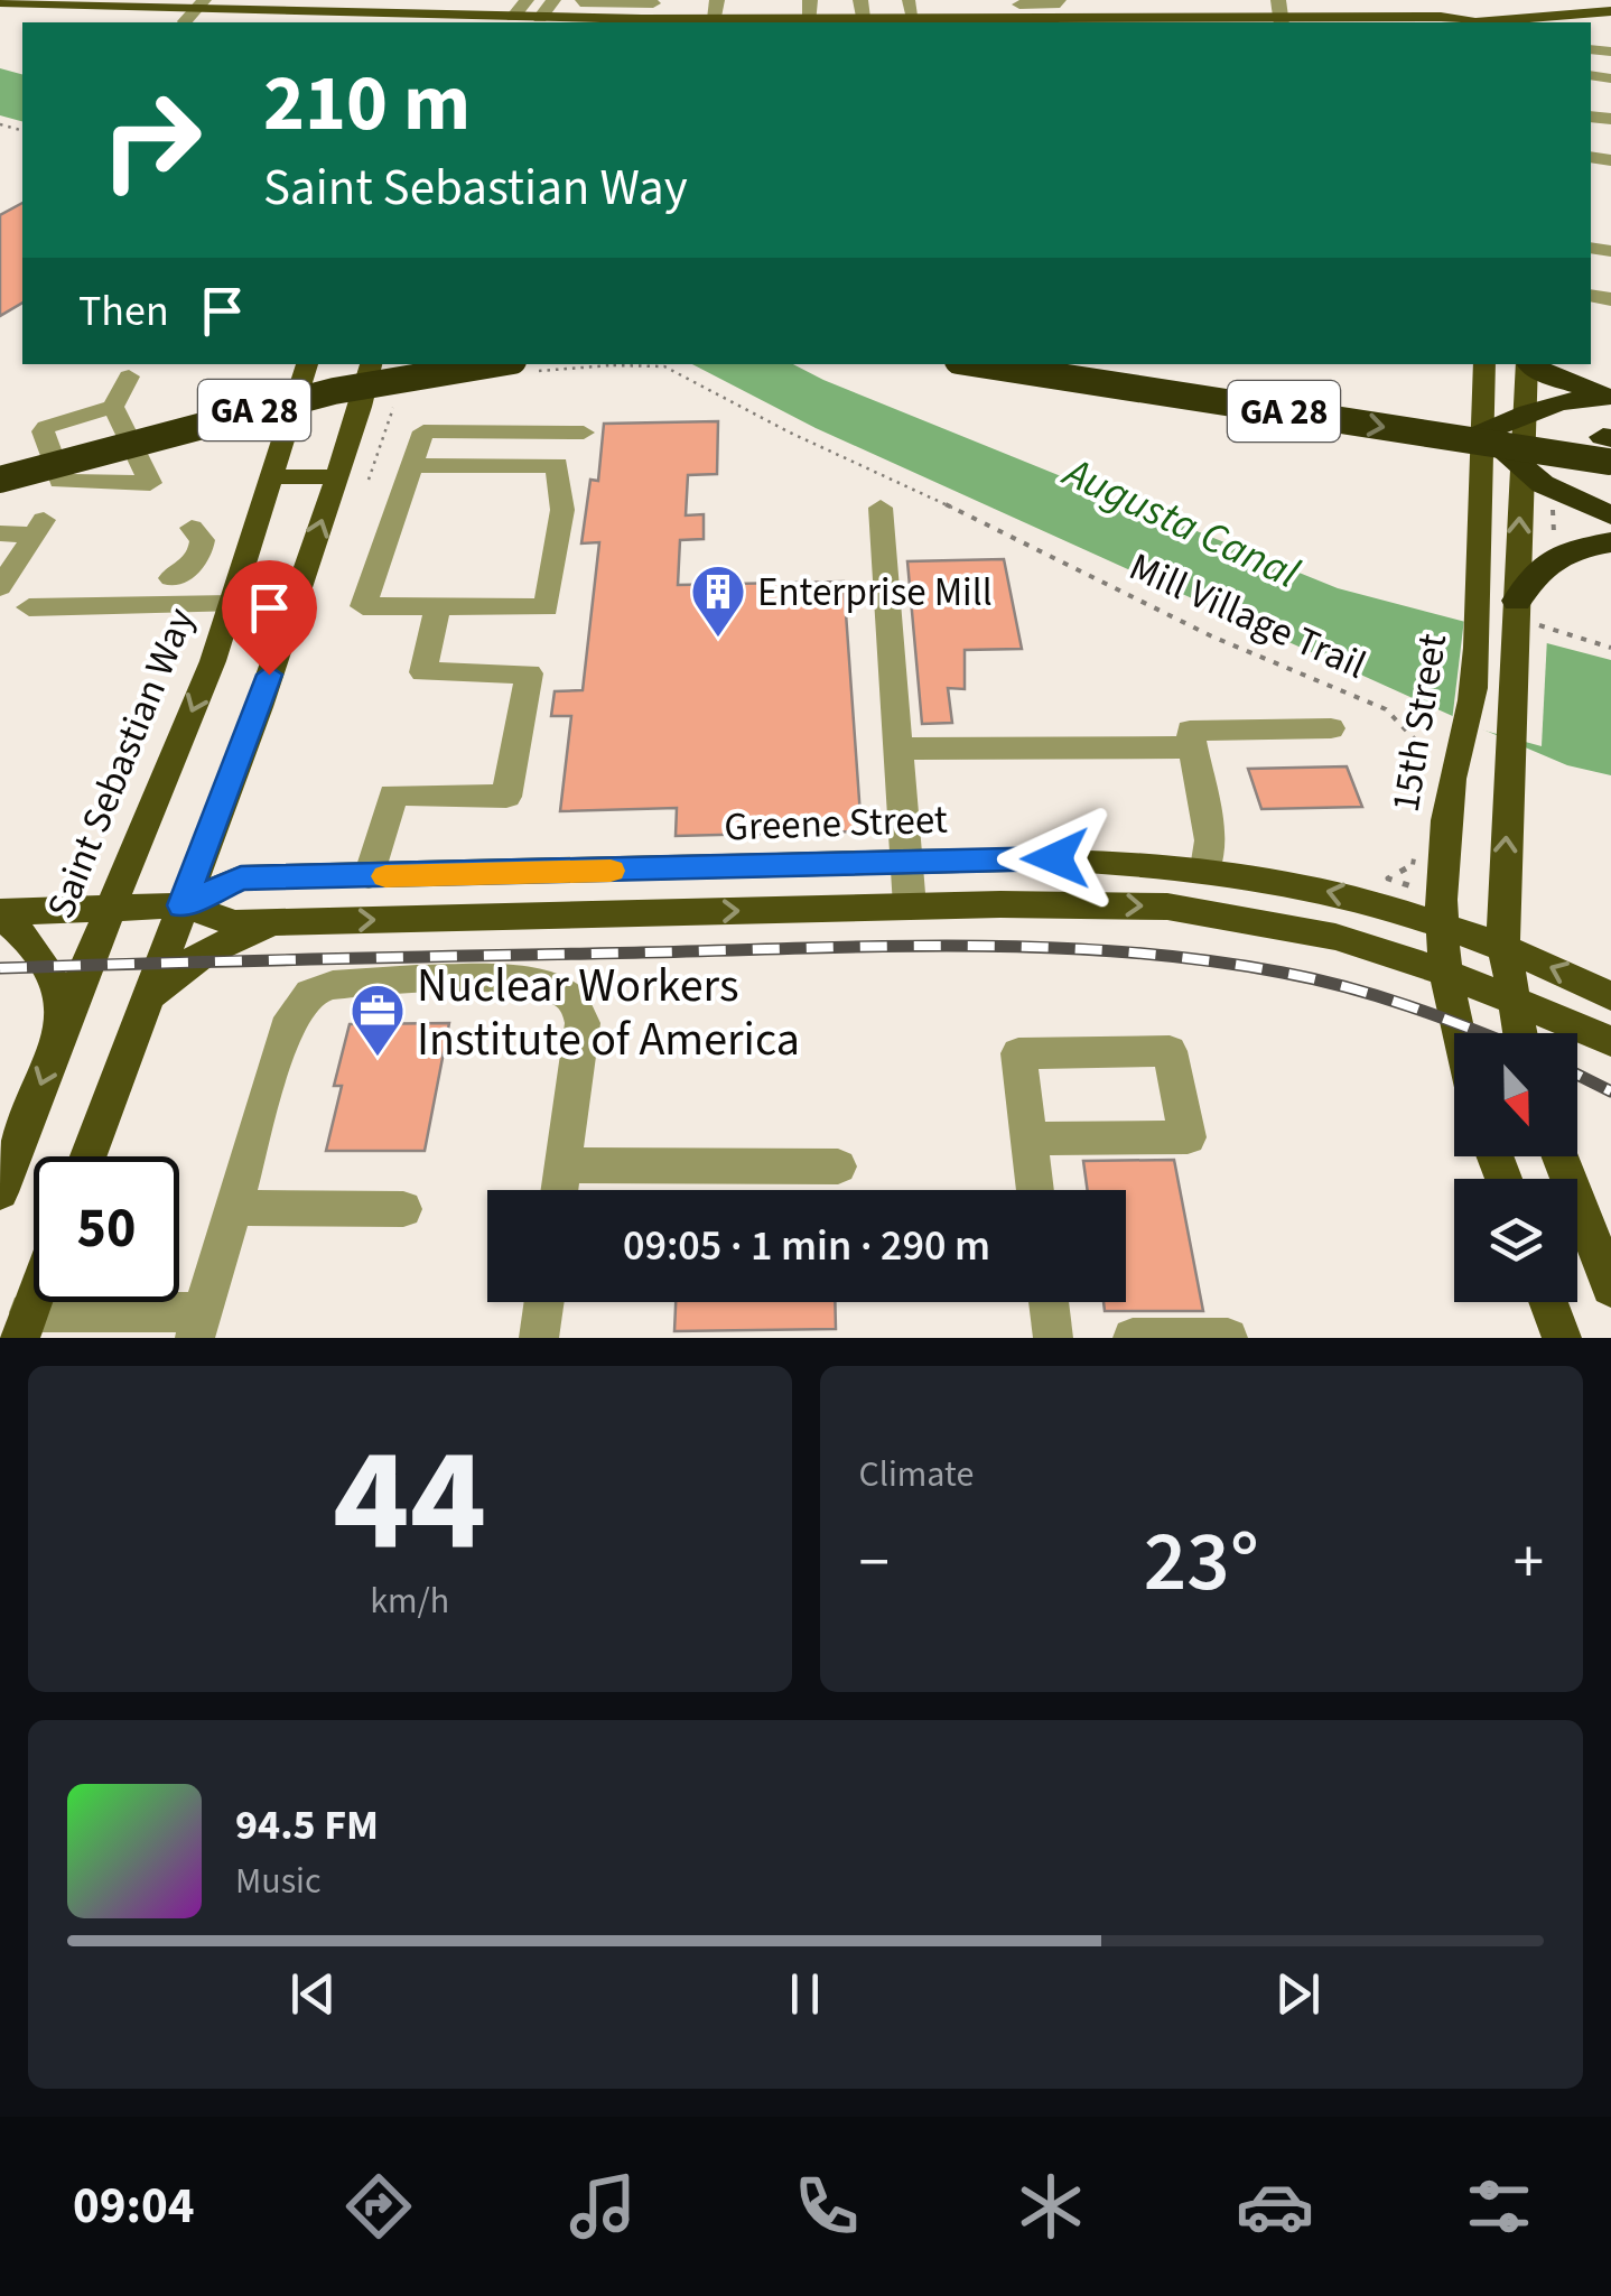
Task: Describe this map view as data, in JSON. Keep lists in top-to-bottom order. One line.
{"streets":{"highway":["GA 28"],"main road":["15th Street","Saint Sebastian Way","Greene Street"],"path":["Mill Village Trail"]},"crossings":[["15th Street","Greene Street"],["Saint Sebastian Way","Greene Street"]],"water":["Augusta Canal"],"places":{"building":["Enterprise Mill"],"office":["Nuclear Workers Institute of America"]},"north":"bottom","page":{"turn":["210 m","Saint Sebastian Way"],"then":"Then","limit":"50","trip":"09:05 · 1 min · 290 m","tile":[["44","km/h"],"Climate"],"heat":["−","23°","+"],"song":["94.5 FM","Music"],"tabs":"09:04"}}
